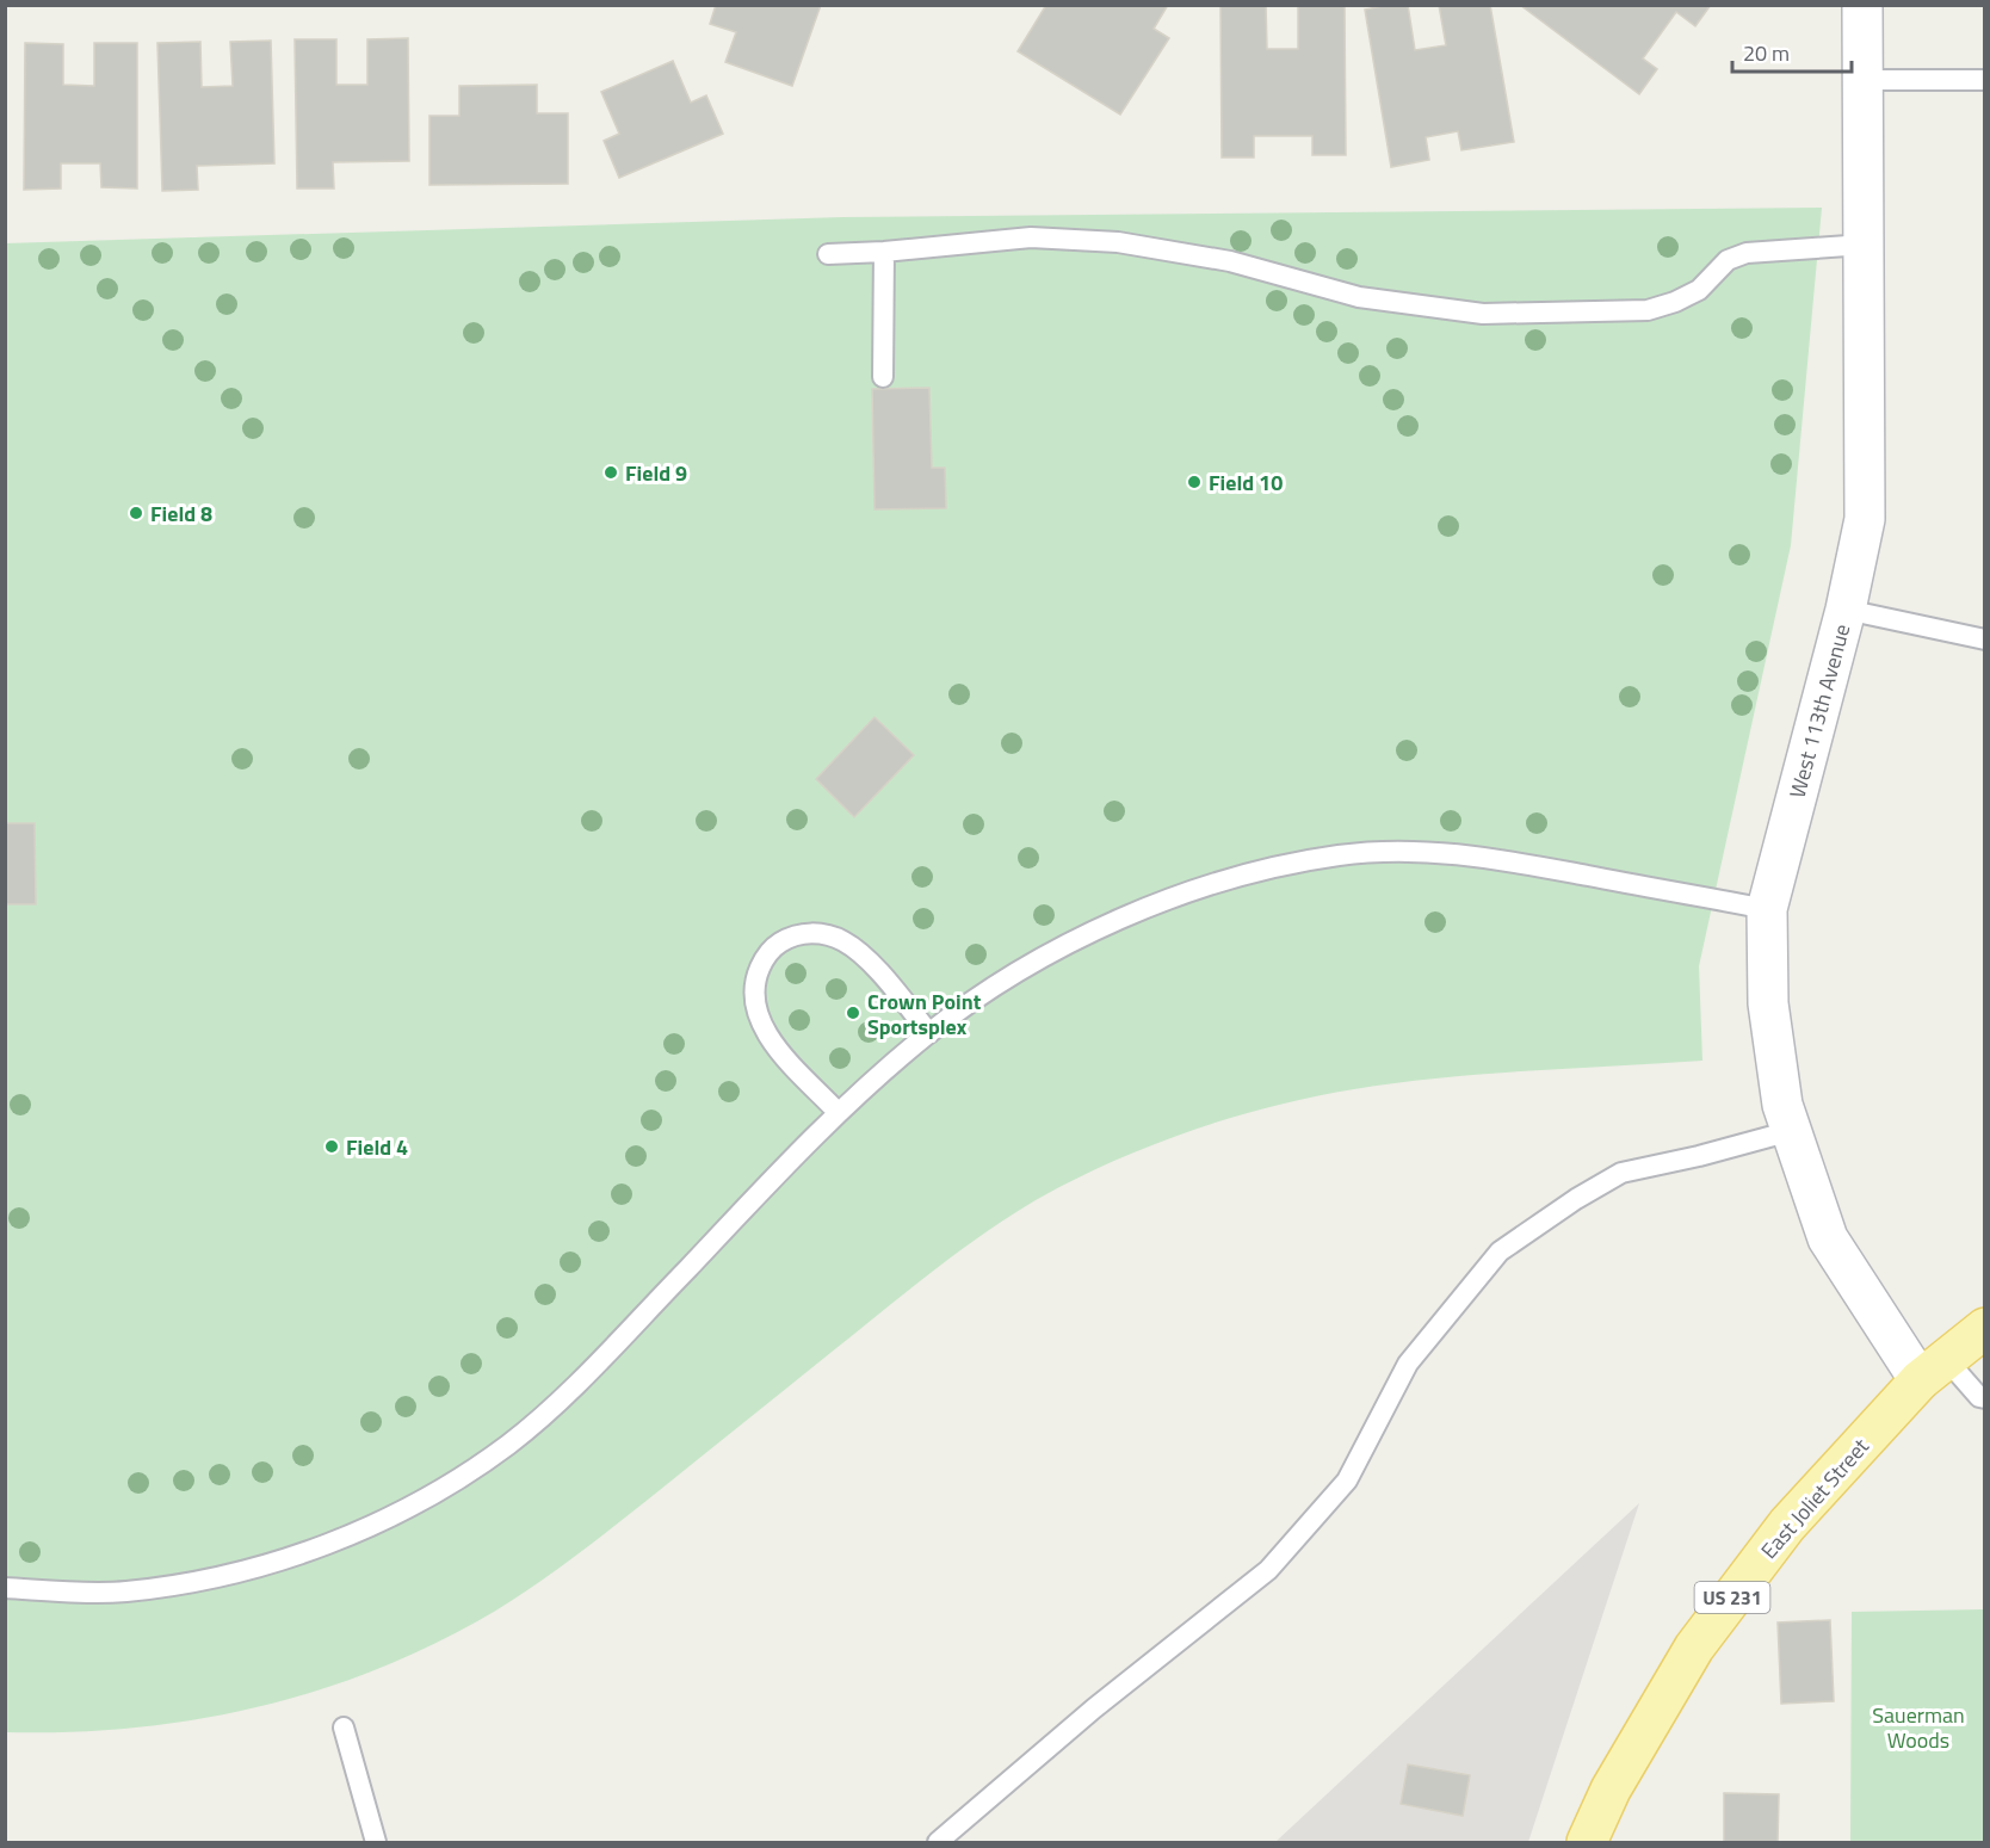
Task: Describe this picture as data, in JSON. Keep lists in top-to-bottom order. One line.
{"streets":{"main road":["East Joliet Street","US 231"],"street":["West 113th Avenue"]},"crossings":[["West 113th Avenue","East Joliet Street"],["West 113th Avenue","US 231"],["East Joliet Street","US 231"]],"parks":["Sauerman Woods"],"places":["Field 9","Field 10","Field 8","Crown Point Sportsplex","Field 4"],"scale_bar":"20 m"}
